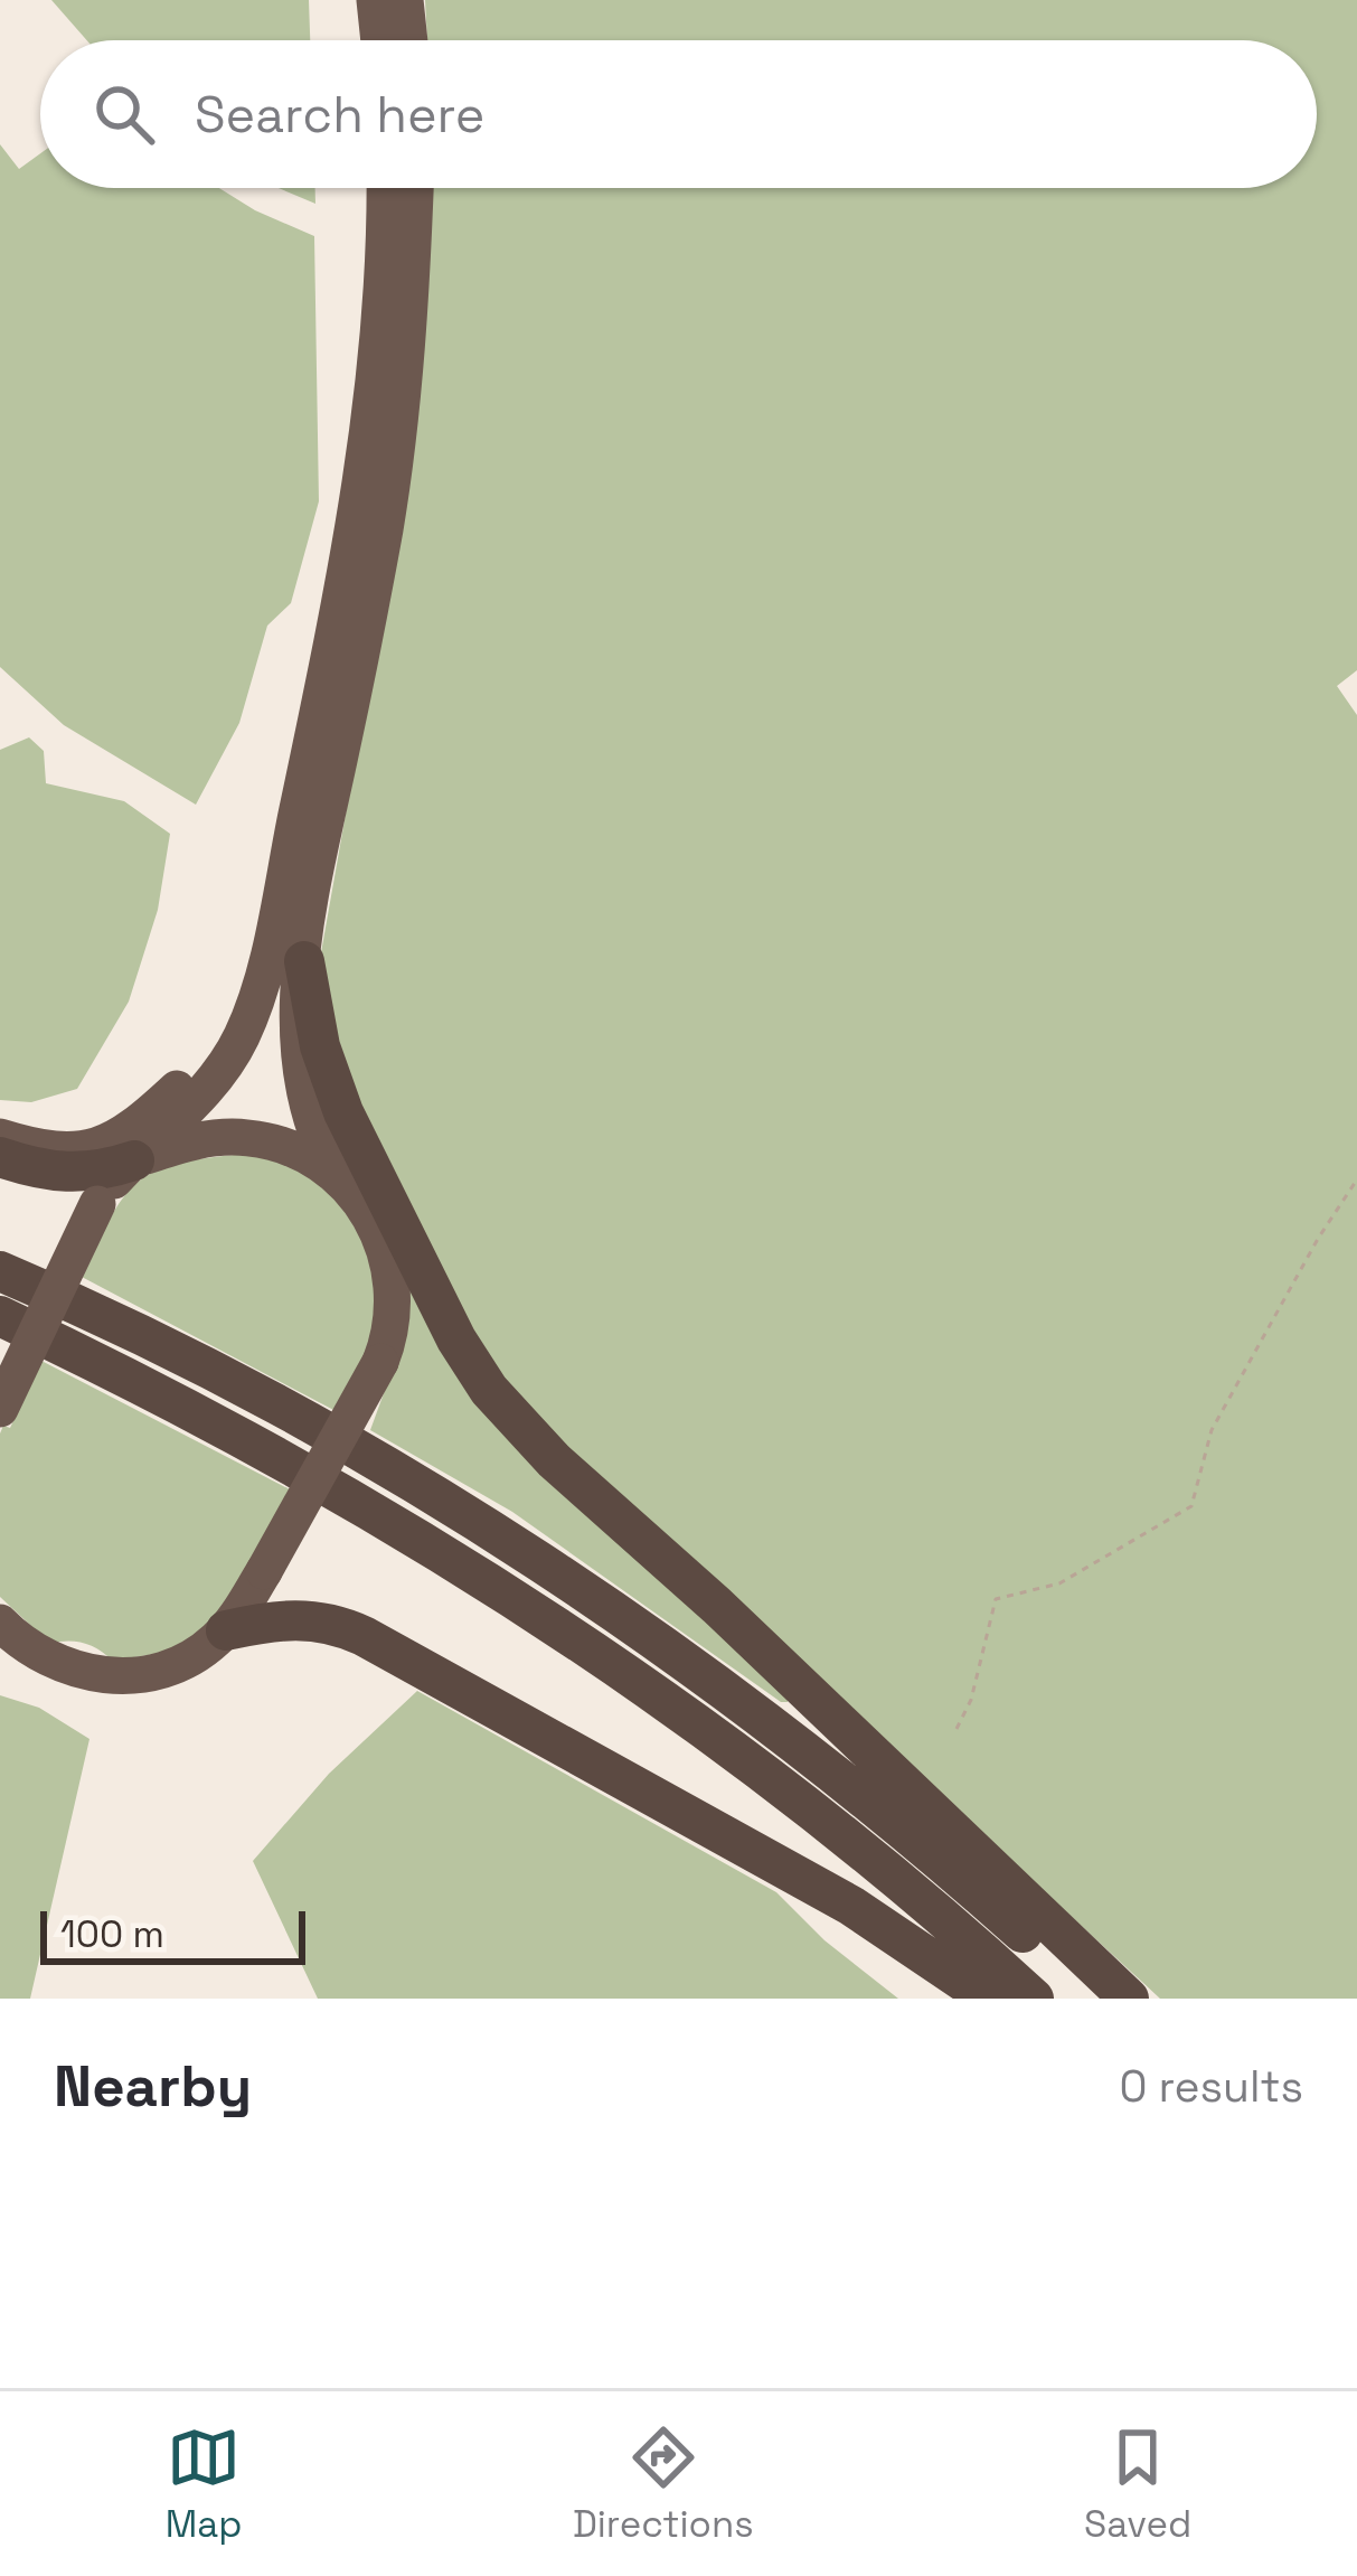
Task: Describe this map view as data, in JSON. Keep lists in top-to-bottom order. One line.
{"scale_bar":"100 m","page":{"search":"Search here","scale":"100 m","heading":["Nearby","0 results"],"nav":["Map","Directions","Saved"]}}
